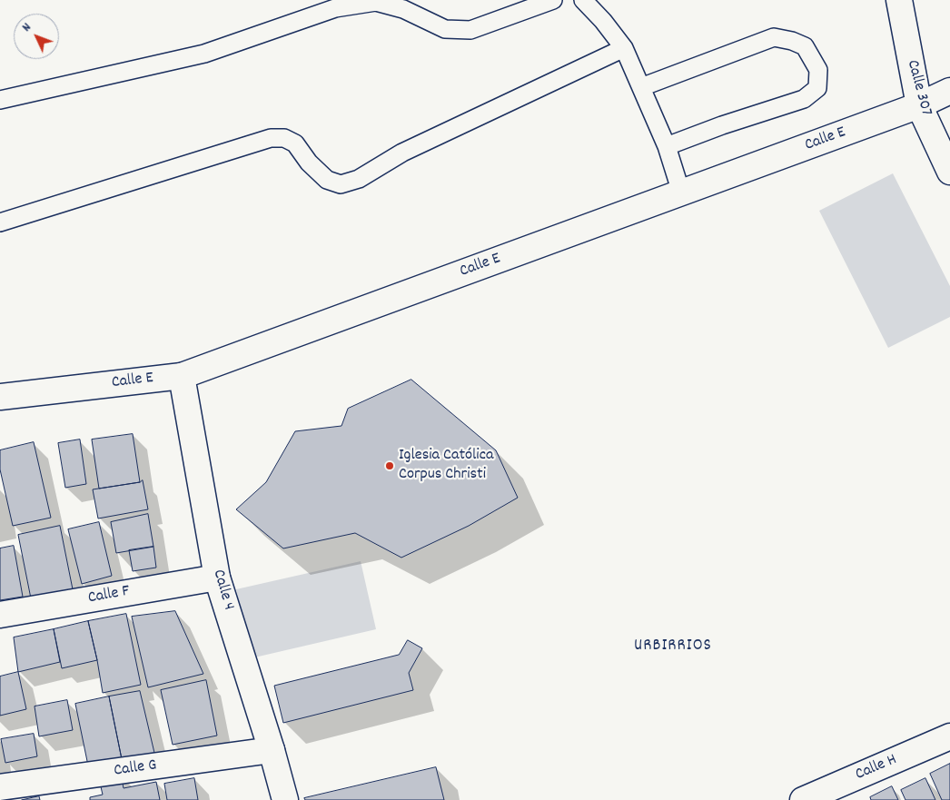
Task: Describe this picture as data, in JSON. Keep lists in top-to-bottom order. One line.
{"streets":{"street":["Calle 307","Calle E","Calle 4","Calle F","Calle H","Calle G"]},"crossings":[["Calle 307","Calle E"],["Calle E","Calle 4"],["Calle 4","Calle F"],["Calle 4","Calle G"]],"districts":["URBIRRIOS"],"places":["Iglesia Católica Corpus Christi"],"north":"top left"}
